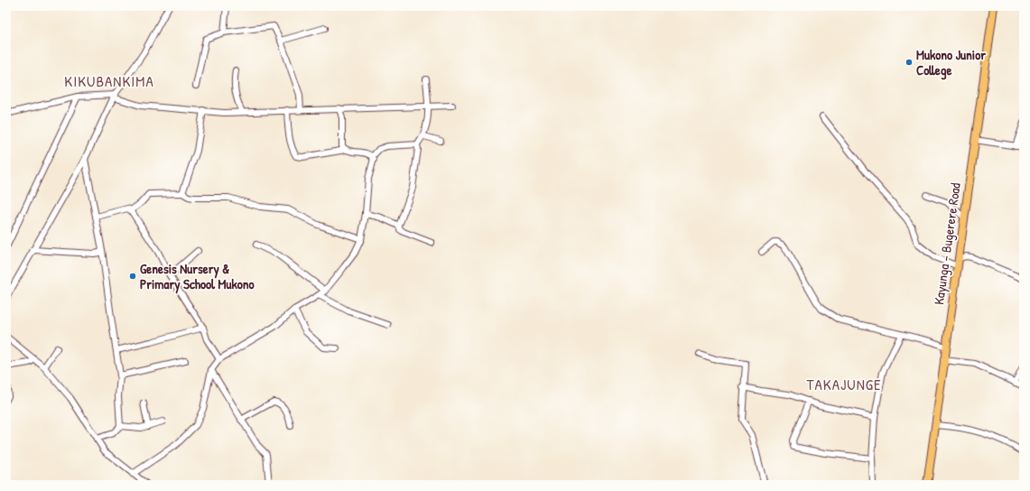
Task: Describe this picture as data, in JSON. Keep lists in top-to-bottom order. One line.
{"streets":{"main road":["Kayunga - Bugerere Road"]},"districts":["KIKUBANKIMA","TAKAJUNGE"],"places":["Mukono Junior College","Genesis Nursery & Primary School Mukono"]}
